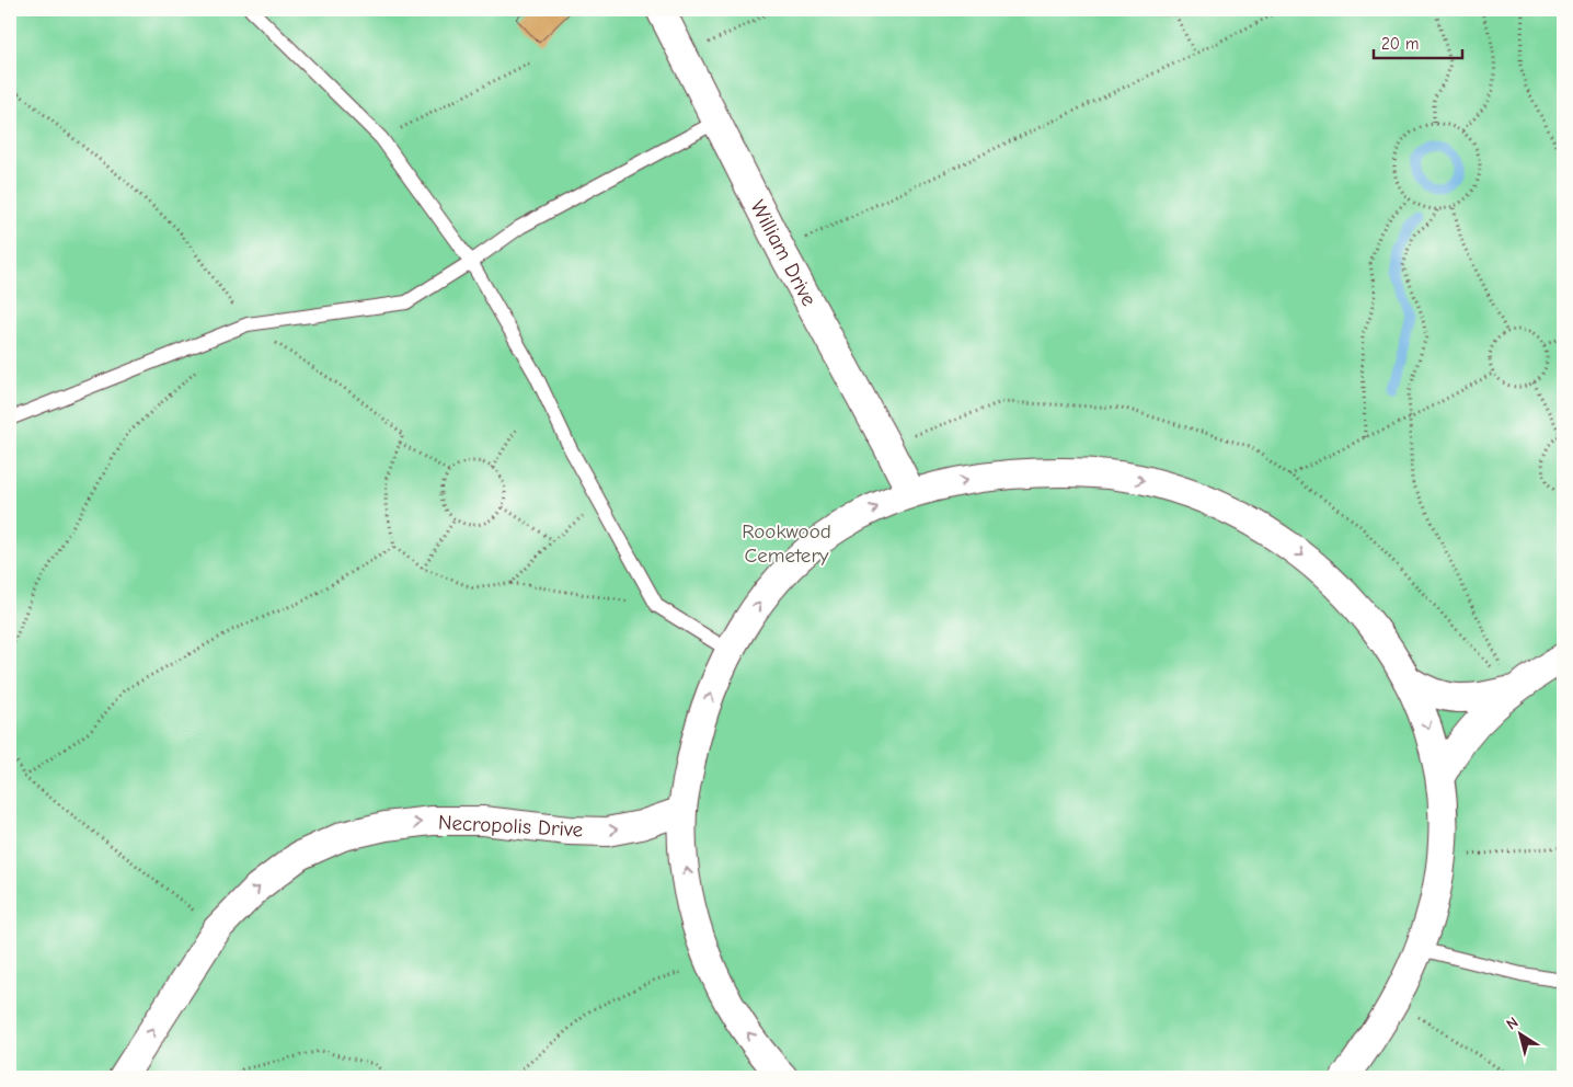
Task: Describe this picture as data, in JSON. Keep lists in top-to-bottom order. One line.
{"streets":{"street":["William Drive","Necropolis Drive"]},"one_way":["Necropolis Drive"],"parks":["Rookwood Cemetery"],"scale_bar":"20 m","north":"top left"}
